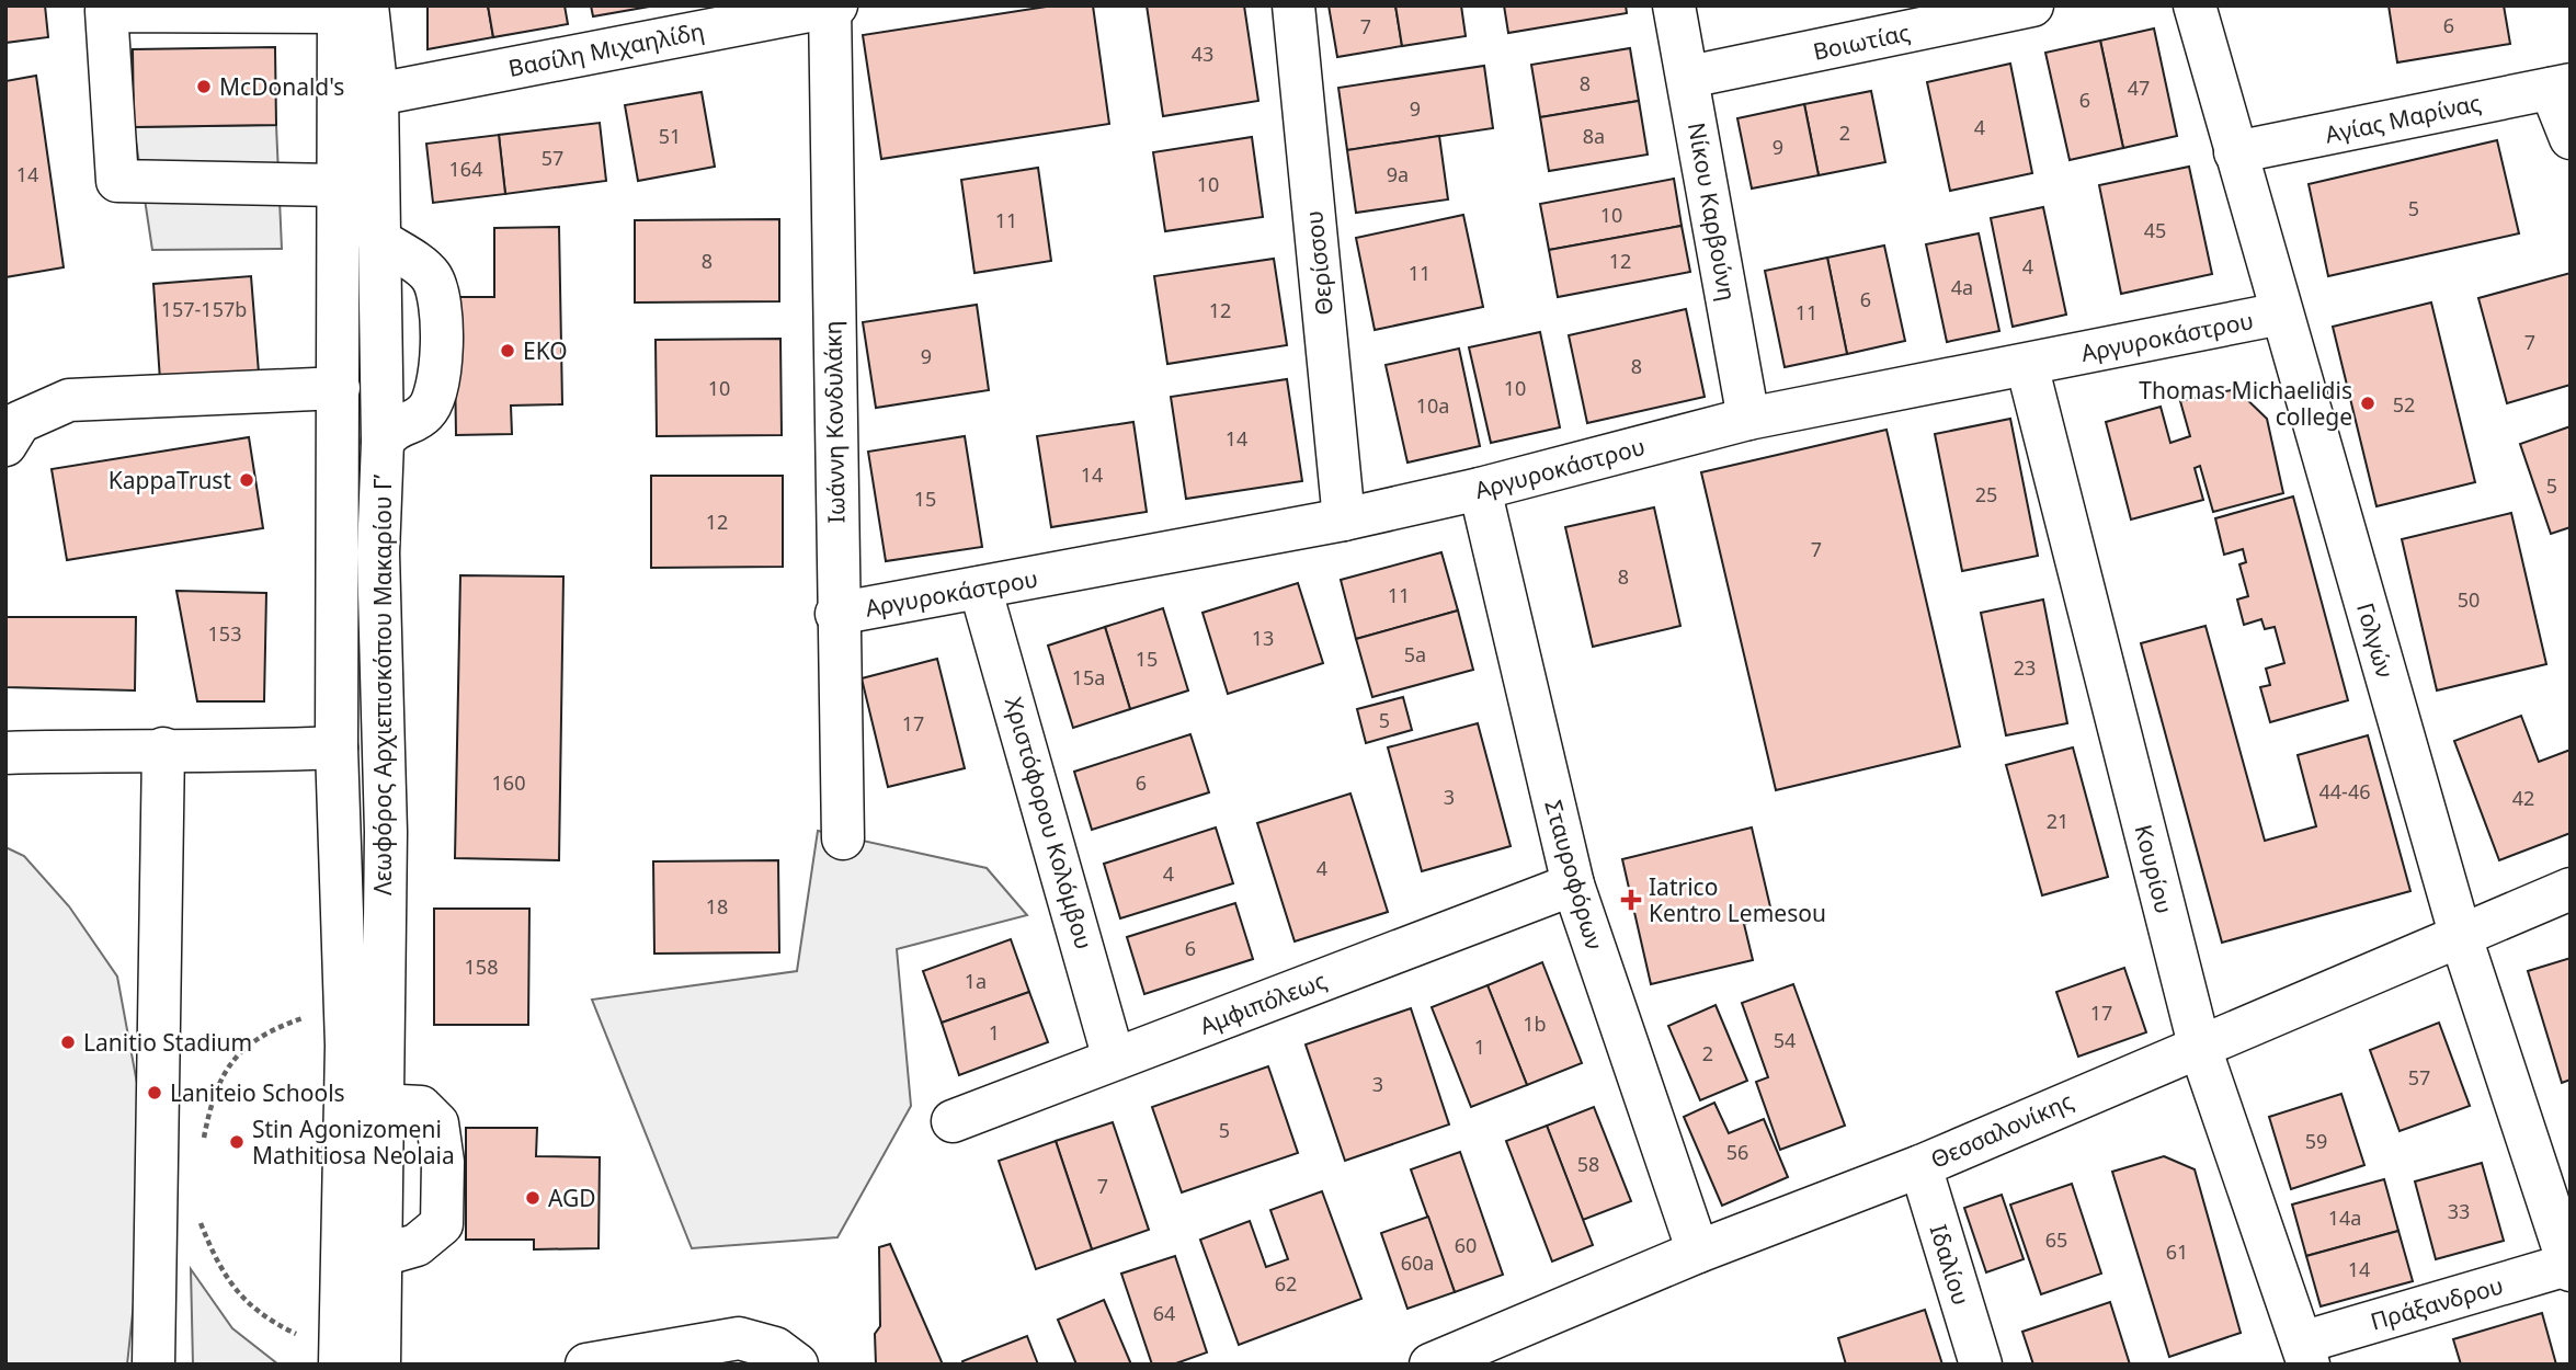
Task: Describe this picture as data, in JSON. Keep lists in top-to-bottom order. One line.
{"streets":{"street":["Βοιωτίας","Βασίλη Μιχαηλίδη","Αγίας Μαρίνας","Νίκου Καρβούνη","Θερίσσου","Αργυροκάστρου","Ιωάννη Κονδυλάκη","Γολγών","Λεωφόρος Αρχιεπισκόπου Μακαρίου Γ’","Χριστόφορου Κολόμβου","Κουρίου","Σταυροφόρων","Αμφιπόλεως","Θεσσαλονίκης","Ιδαλίου","Πράξανδρου"]},"crossings":[["Βοιωτίας","Νίκου Καρβούνη"],["Βασίλη Μιχαηλίδη","Ιωάννη Κονδυλάκη"],["Βασίλη Μιχαηλίδη","Λεωφόρος Αρχιεπισκόπου Μακαρίου Γ’"],["Αγίας Μαρίνας","Γολγών"],["Νίκου Καρβούνη","Αργυροκάστρου"],["Θερίσσου","Αργυροκάστρου"],["Αργυροκάστρου","Ιωάννη Κονδυλάκη"],["Αργυροκάστρου","Γολγών"],["Αργυροκάστρου","Χριστόφορου Κολόμβου"],["Αργυροκάστρου","Κουρίου"],["Αργυροκάστρου","Σταυροφόρων"],["Γολγών","Θεσσαλονίκης"],["Γολγών","Πράξανδρου"],["Χριστόφορου Κολόμβου","Αμφιπόλεως"],["Κουρίου","Θεσσαλονίκης"],["Κουρίου","Πράξανδρου"],["Σταυροφόρων","Αμφιπόλεως"],["Σταυροφόρων","Θεσσαλονίκης"],["Θεσσαλονίκης","Ιδαλίου"]],"places":{"other":["McDonald's","EKO","Thomas Michaelidis college","KappaTrust","Lanitio Stadium","Laniteio Schools","Stin Agonizomeni Mathitiosa Neolaia","AGD"],"health":["Iatrico Kentro Lemesou"]},"house_numbers":["6","7","43","8","47","6","9","4","2","51","8a","9","57","164","14","9a","10","5","10","11","45","8","12","4","11","4a","6","157-157b","12","11","7","9","8","10","10","52","10a","14","14","5","25","15","12","7","8","11","50","153","13","5a","15","23","15a","5","17","160","6","44-46","3","42","21","4","4","18","6","158","1a","17","1b","1","54","1","2","57","3","5","59","56","58","7","33","14a","65","60","61","60a","14","62","64"]}
